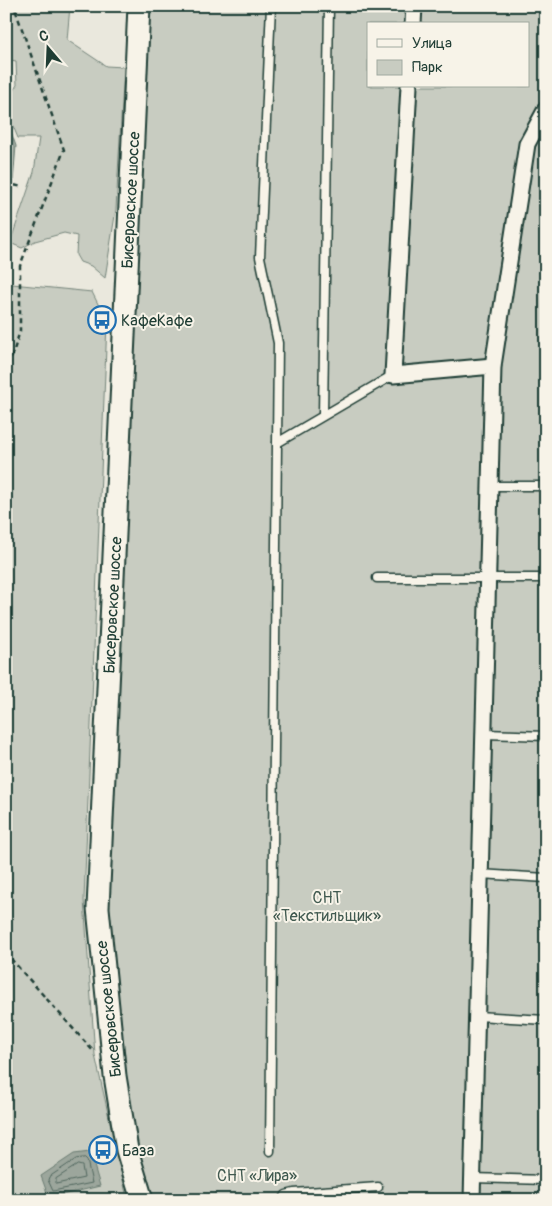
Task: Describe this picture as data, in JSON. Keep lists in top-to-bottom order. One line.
{"streets":{"main road":["Бисеровское шоссе"]},"parks":["СНТ «Текстильщик»","СНТ «Лира»"],"places":{"bus stop":["КафеКафе","База"]},"legend":["Улица","Парк"],"north":"top"}
